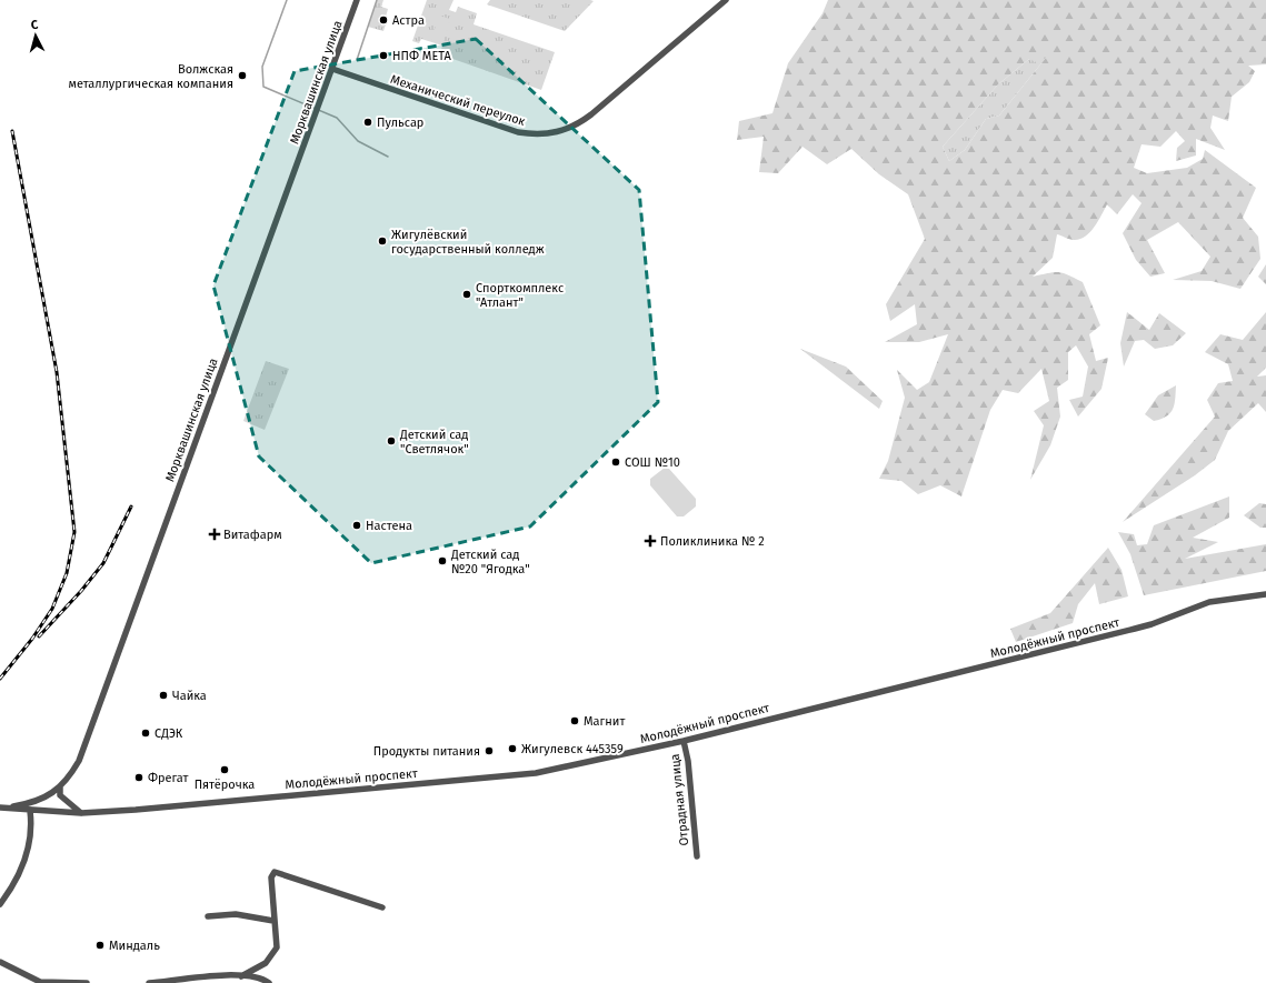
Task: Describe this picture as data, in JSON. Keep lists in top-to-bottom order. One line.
{"streets":{"street":["Морквашинская улица","Механический переулок","Молодёжный проспект","Отрадная улица"]},"crossings":[["Морквашинская улица","Механический переулок"],["Морквашинская улица","Молодёжный проспект"],["Молодёжный проспект","Отрадная улица"]],"places":{"other":["Астра","НПФ МЕТА","Волжская металлургическая компания","Пульсар","Жигулёвский государственный колледж","Спорткомплекс \"Атлант\"","Детский сад \"Светлячок\"","СОШ №10","Настена","Детский сад №20 \"Ягодка\"","Чайка","Магнит","СДЭК","Жигулевск 445359","Продукты питания","Пятёрочка","Фрегат","Миндаль"],"health":["Витафарм","Поликлиника № 2"]},"north":"top"}
